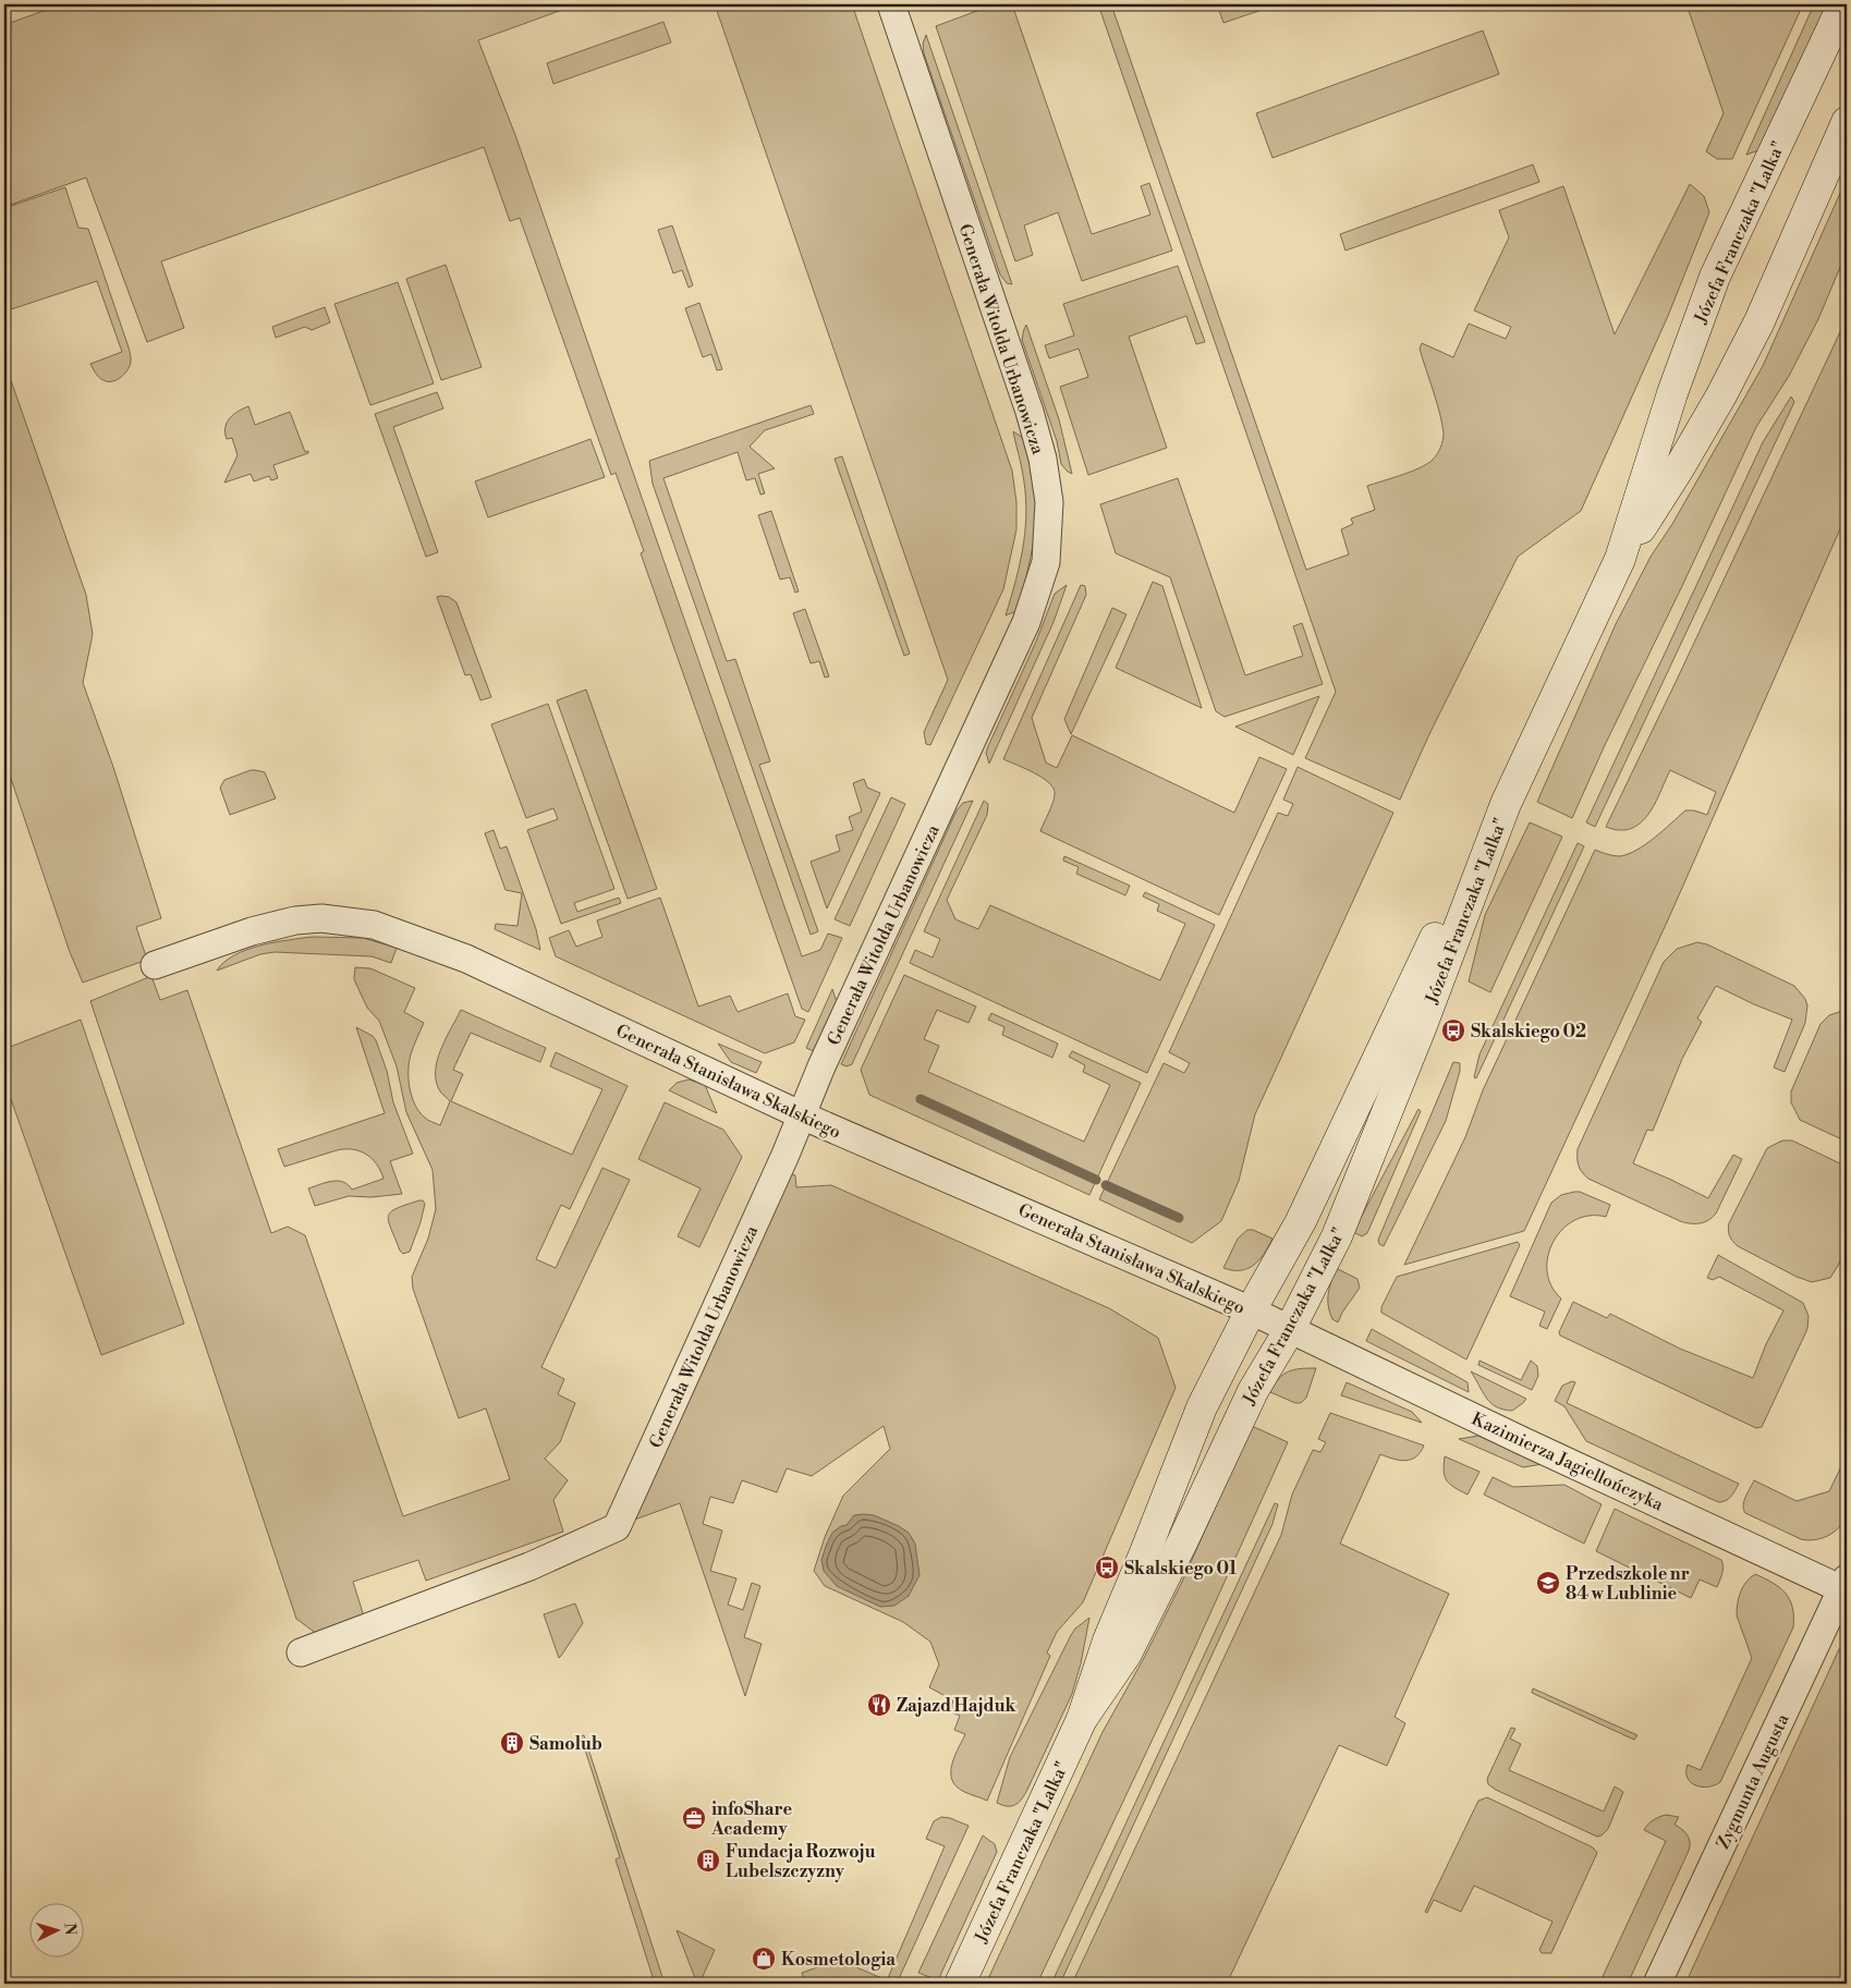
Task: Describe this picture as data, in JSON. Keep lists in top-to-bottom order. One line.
{"streets":{"street":["Józefa Franczaka \"Lalka\"","Generała Witolda Urbanowicza","Generała Stanisława Skalskiego","Kazimierza Jagiellończyka","Zygmunta Augusta"]},"crossings":[["Józefa Franczaka \"Lalka\"","Generała Stanisława Skalskiego"],["Józefa Franczaka \"Lalka\"","Kazimierza Jagiellończyka"],["Generała Witolda Urbanowicza","Generała Stanisława Skalskiego"],["Generała Stanisława Skalskiego","Kazimierza Jagiellończyka"],["Kazimierza Jagiellończyka","Zygmunta Augusta"]],"places":{"bus stop":["Skalskiego 02","Skalskiego 01"],"school or university":["Przedszkole nr 84 w Lublinie"],"restaurant":["Zajazd Hajduk"],"building":["Samolub","Fundacja Rozwoju Lubelszczyzny"],"office":["infoShare Academy"],"shop":["Kosmetologia"]},"north":"right"}
